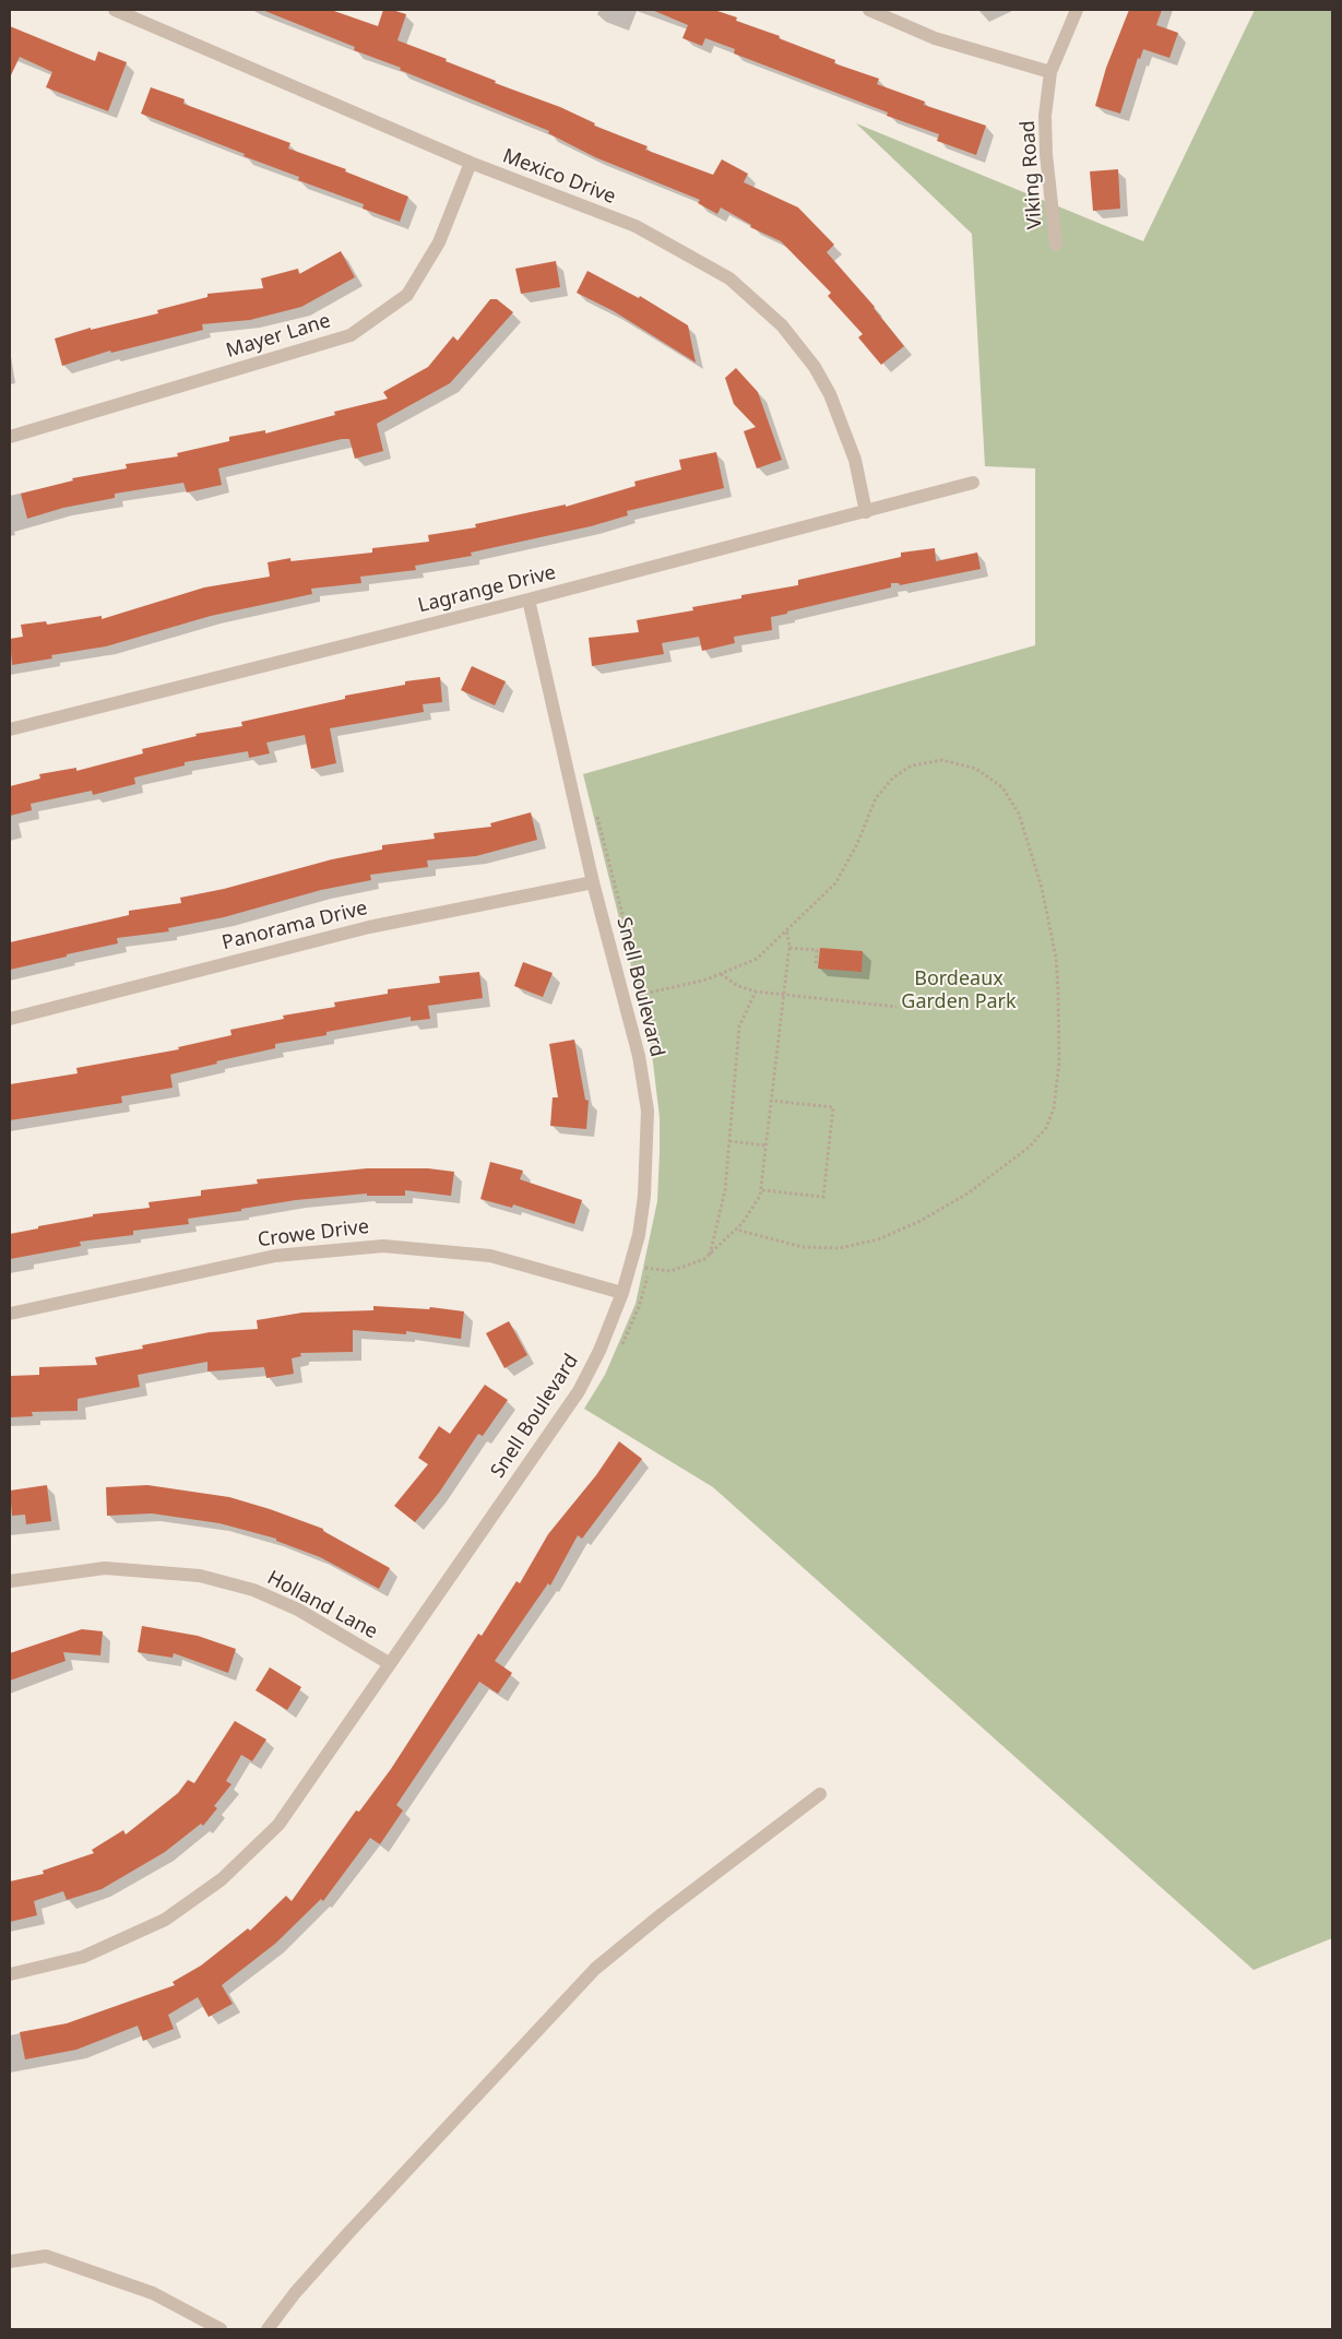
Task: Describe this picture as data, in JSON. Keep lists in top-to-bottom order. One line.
{"streets":{"street":["Viking Road","Mexico Drive","Mayer Lane","Lagrange Drive","Panorama Drive","Snell Boulevard","Crowe Drive","Holland Lane"]},"crossings":[["Mexico Drive","Mayer Lane"],["Mexico Drive","Lagrange Drive"],["Lagrange Drive","Snell Boulevard"],["Panorama Drive","Snell Boulevard"],["Snell Boulevard","Crowe Drive"],["Snell Boulevard","Holland Lane"]],"parks":["Bordeaux Garden Park"]}
